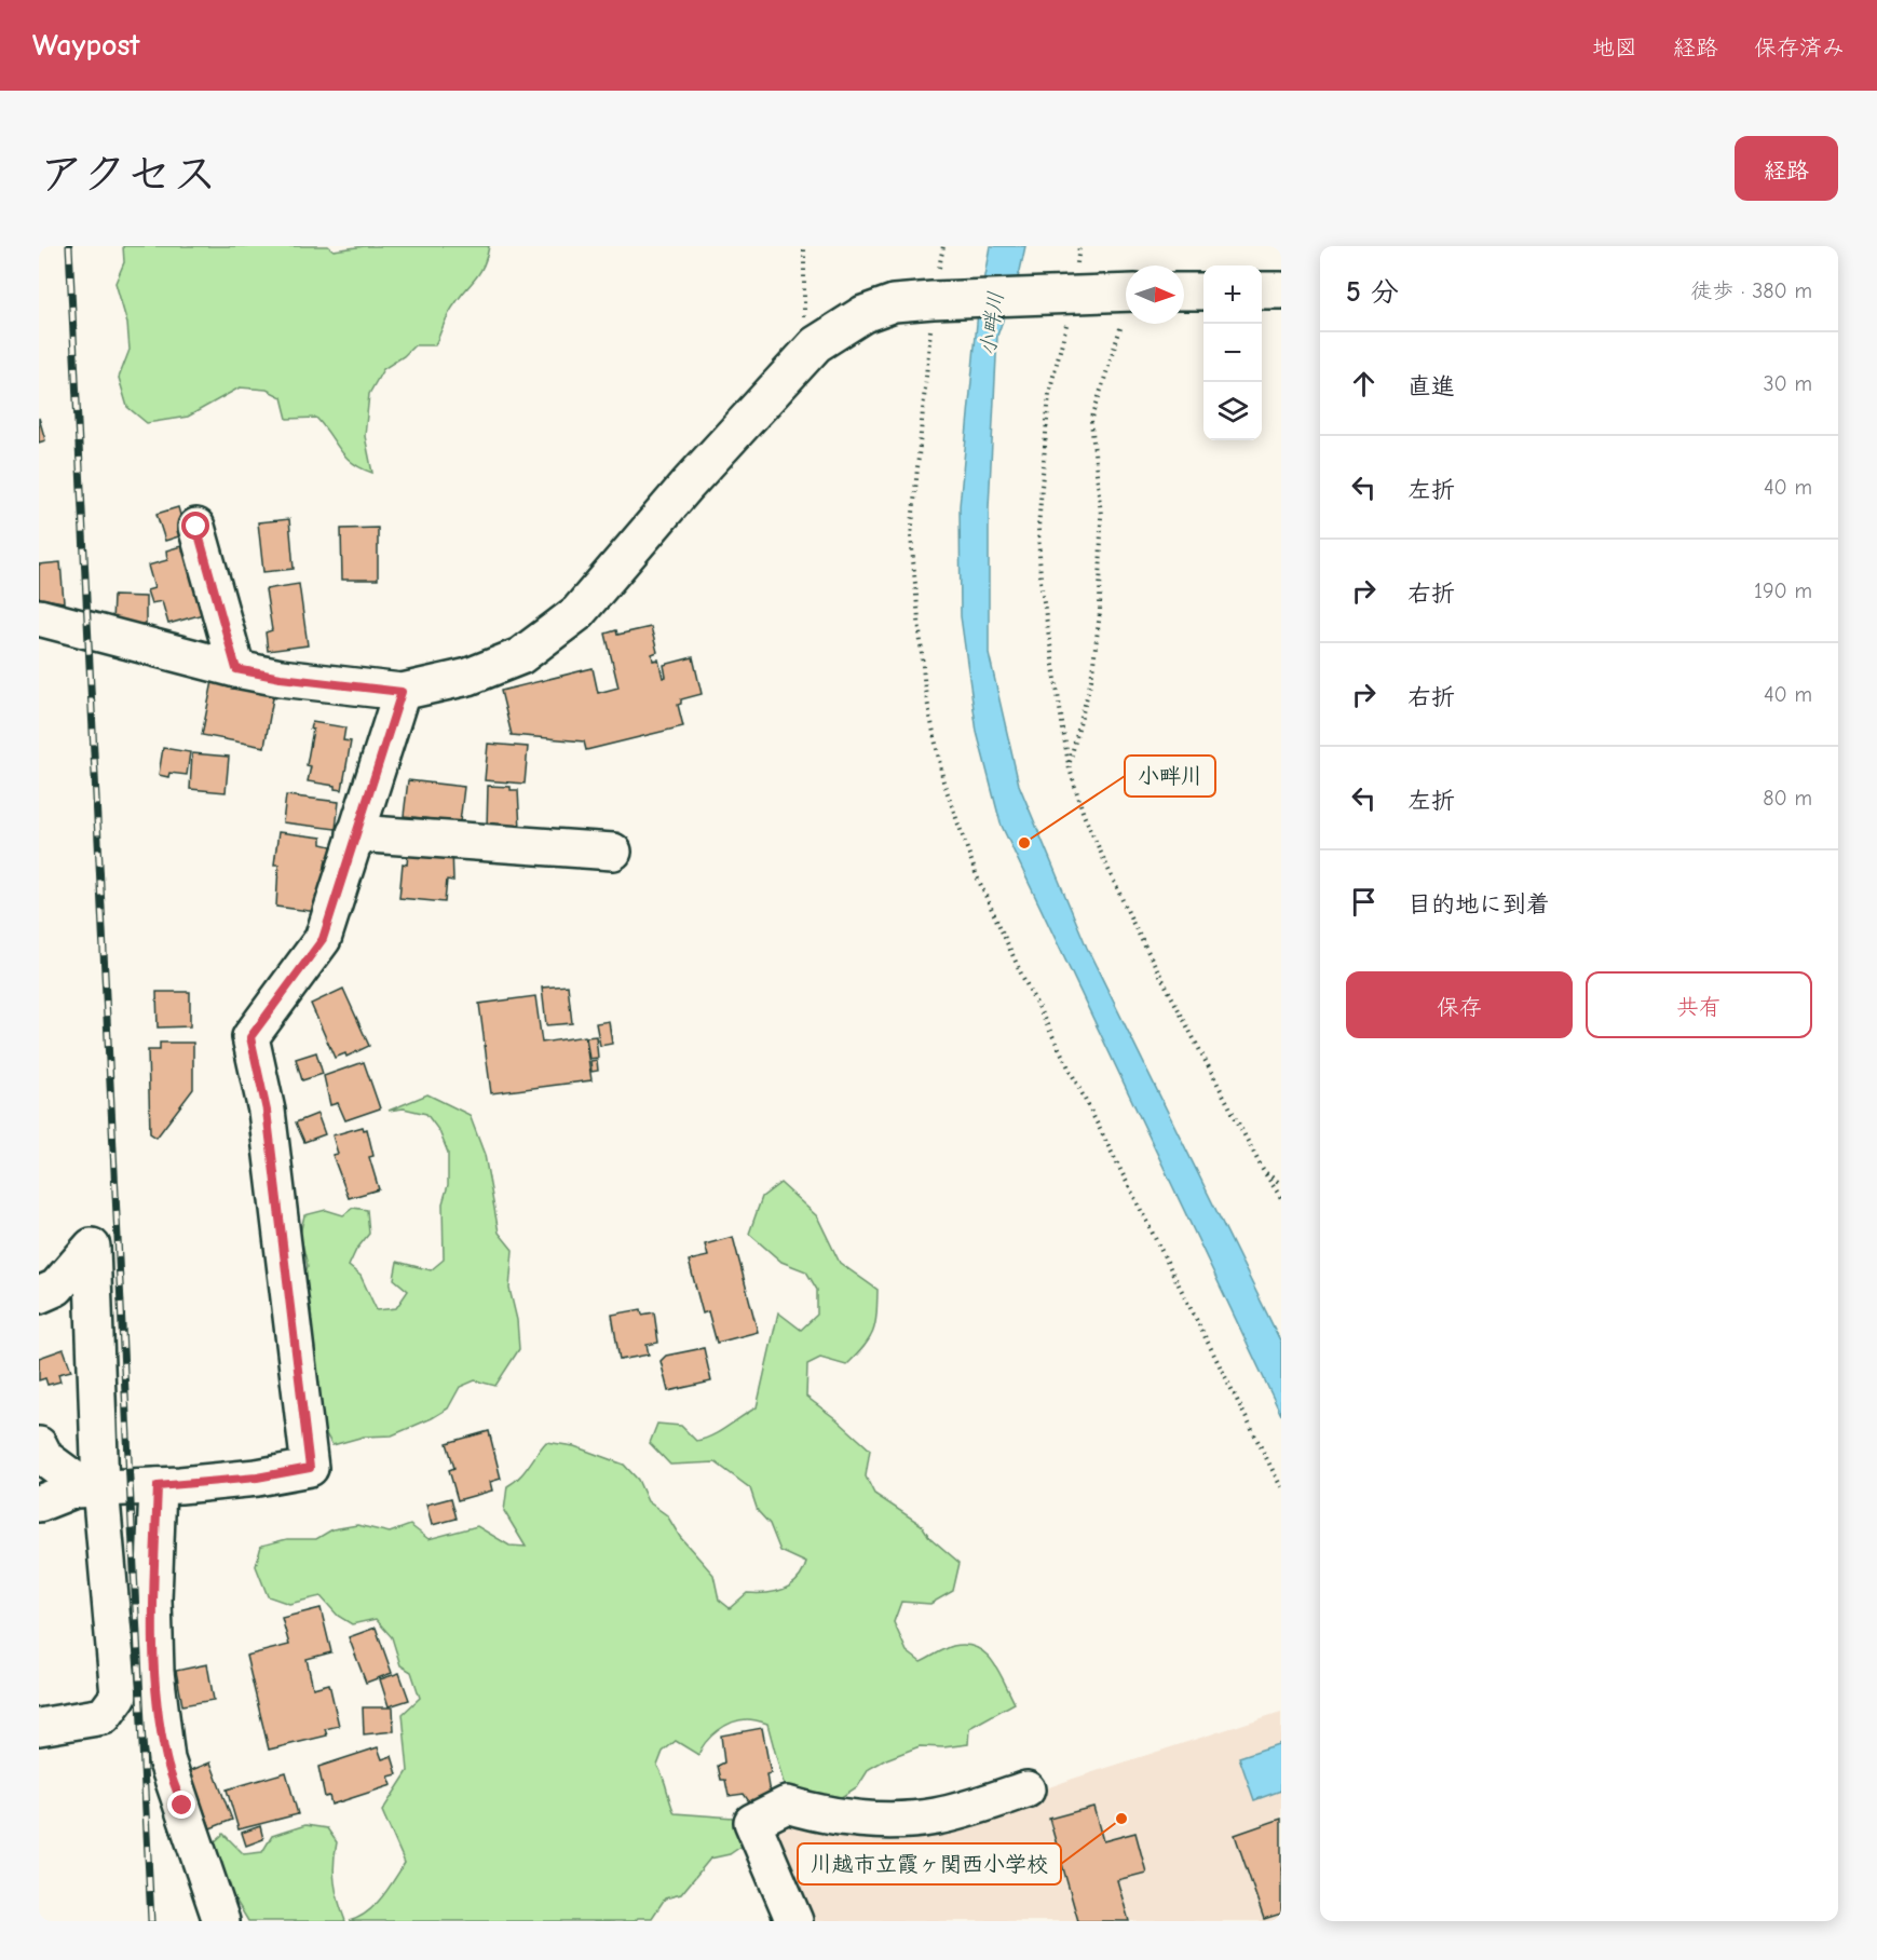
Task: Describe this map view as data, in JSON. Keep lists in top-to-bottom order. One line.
{"water":["小畔川"],"places":["小畔川","川越市立霞ヶ関西小学校"],"north":"right","page":{"header":"Waypost","nav":["地図","経路","保存済み"],"title":"アクセス","buttons":["経路",["保存","共有"]],"heading":["5 分","徒歩 · 380 m"],"map_buttons":["+","−"],"list":[["直進","30 m"],["左折","40 m"],["右折","190 m"],["右折","40 m"],["左折","80 m"],"目的地に到着"]}}
